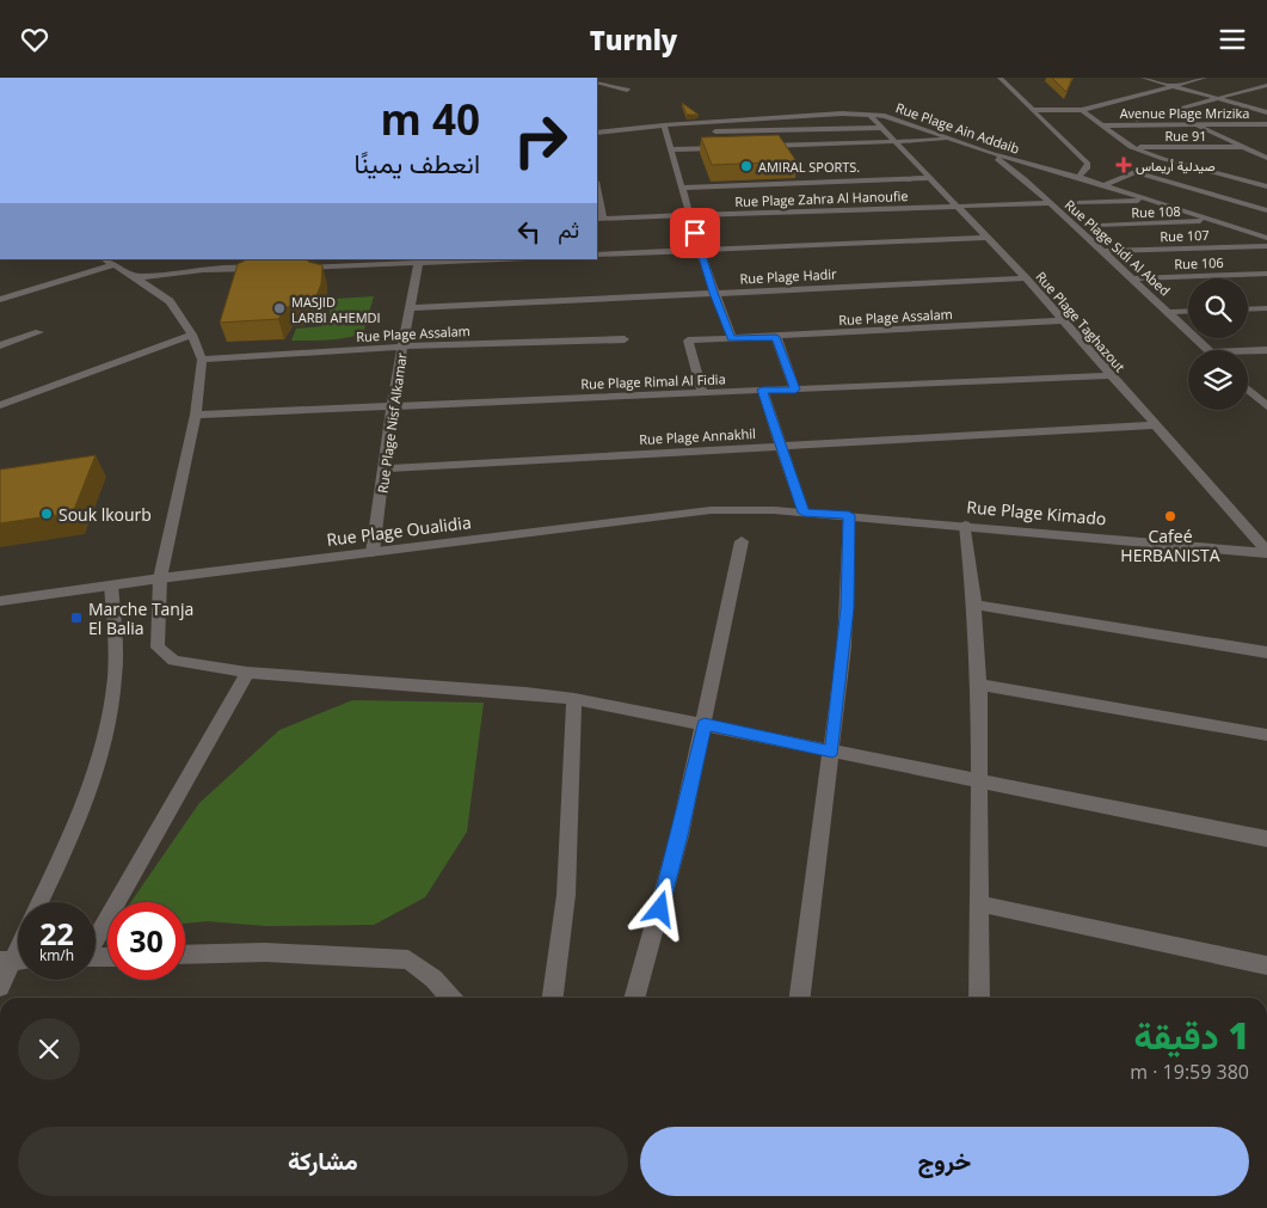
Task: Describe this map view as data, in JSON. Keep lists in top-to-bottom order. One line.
{"streets":{"street":["Avenue Plage Mrizika","Rue Plage Ain Addaib","Rue 91","Rue Plage Zahra Al Hanoufie","Rue 108","Rue 107","Rue Plage Sidi Al Abed","Rue 106","Rue Plage Hadir","Rue Plage Assalam","Rue Plage Taghazout","Rue Plage Rimal Al Fidia","Rue Plage Nisf Alkamar","Rue Plage Annakhil","Rue Plage Kimado","Rue Plage Oualidia"]},"crossings":[["Rue Plage Ain Addaib","Rue 108"],["Rue Plage Ain Addaib","Rue Plage Sidi Al Abed"],["Rue Plage Ain Addaib","Rue Plage Taghazout"],["Rue Plage Zahra Al Hanoufie","Rue Plage Sidi Al Abed"],["Rue Plage Zahra Al Hanoufie","Rue Plage Taghazout"],["Rue 107","Rue Plage Sidi Al Abed"],["Rue Plage Sidi Al Abed","Rue 106"],["Rue Plage Hadir","Rue Plage Taghazout"],["Rue Plage Hadir","Rue Plage Nisf Alkamar"],["Rue Plage Assalam","Rue Plage Taghazout"],["Rue Plage Assalam","Rue Plage Rimal Al Fidia"],["Rue Plage Assalam","Rue Plage Nisf Alkamar"],["Rue Plage Taghazout","Rue Plage Rimal Al Fidia"],["Rue Plage Taghazout","Rue Plage Annakhil"],["Rue Plage Taghazout","Rue Plage Kimado"],["Rue Plage Rimal Al Fidia","Rue Plage Nisf Alkamar"],["Rue Plage Nisf Alkamar","Rue Plage Annakhil"],["Rue Plage Nisf Alkamar","Rue Plage Oualidia"],["Rue Plage Kimado","Rue Plage Oualidia"]],"places":{"health":["صيدلية أريماس"],"other":["AMIRAL SPORTS.","MASJID LARBI AHEMDI","Souk lkourb","Cafeé HERBANISTA"],"transit":["Marche Tanja El Balia"]},"page":{"header":"Turnly","turn":["40 m","انعطف يمينًا"],"then":"ثم","speed":"22 km/h","limit":"30","heading":["1 دقيقة","380 m · 19:59"],"buttons":["خروج","مشاركة"]}}
